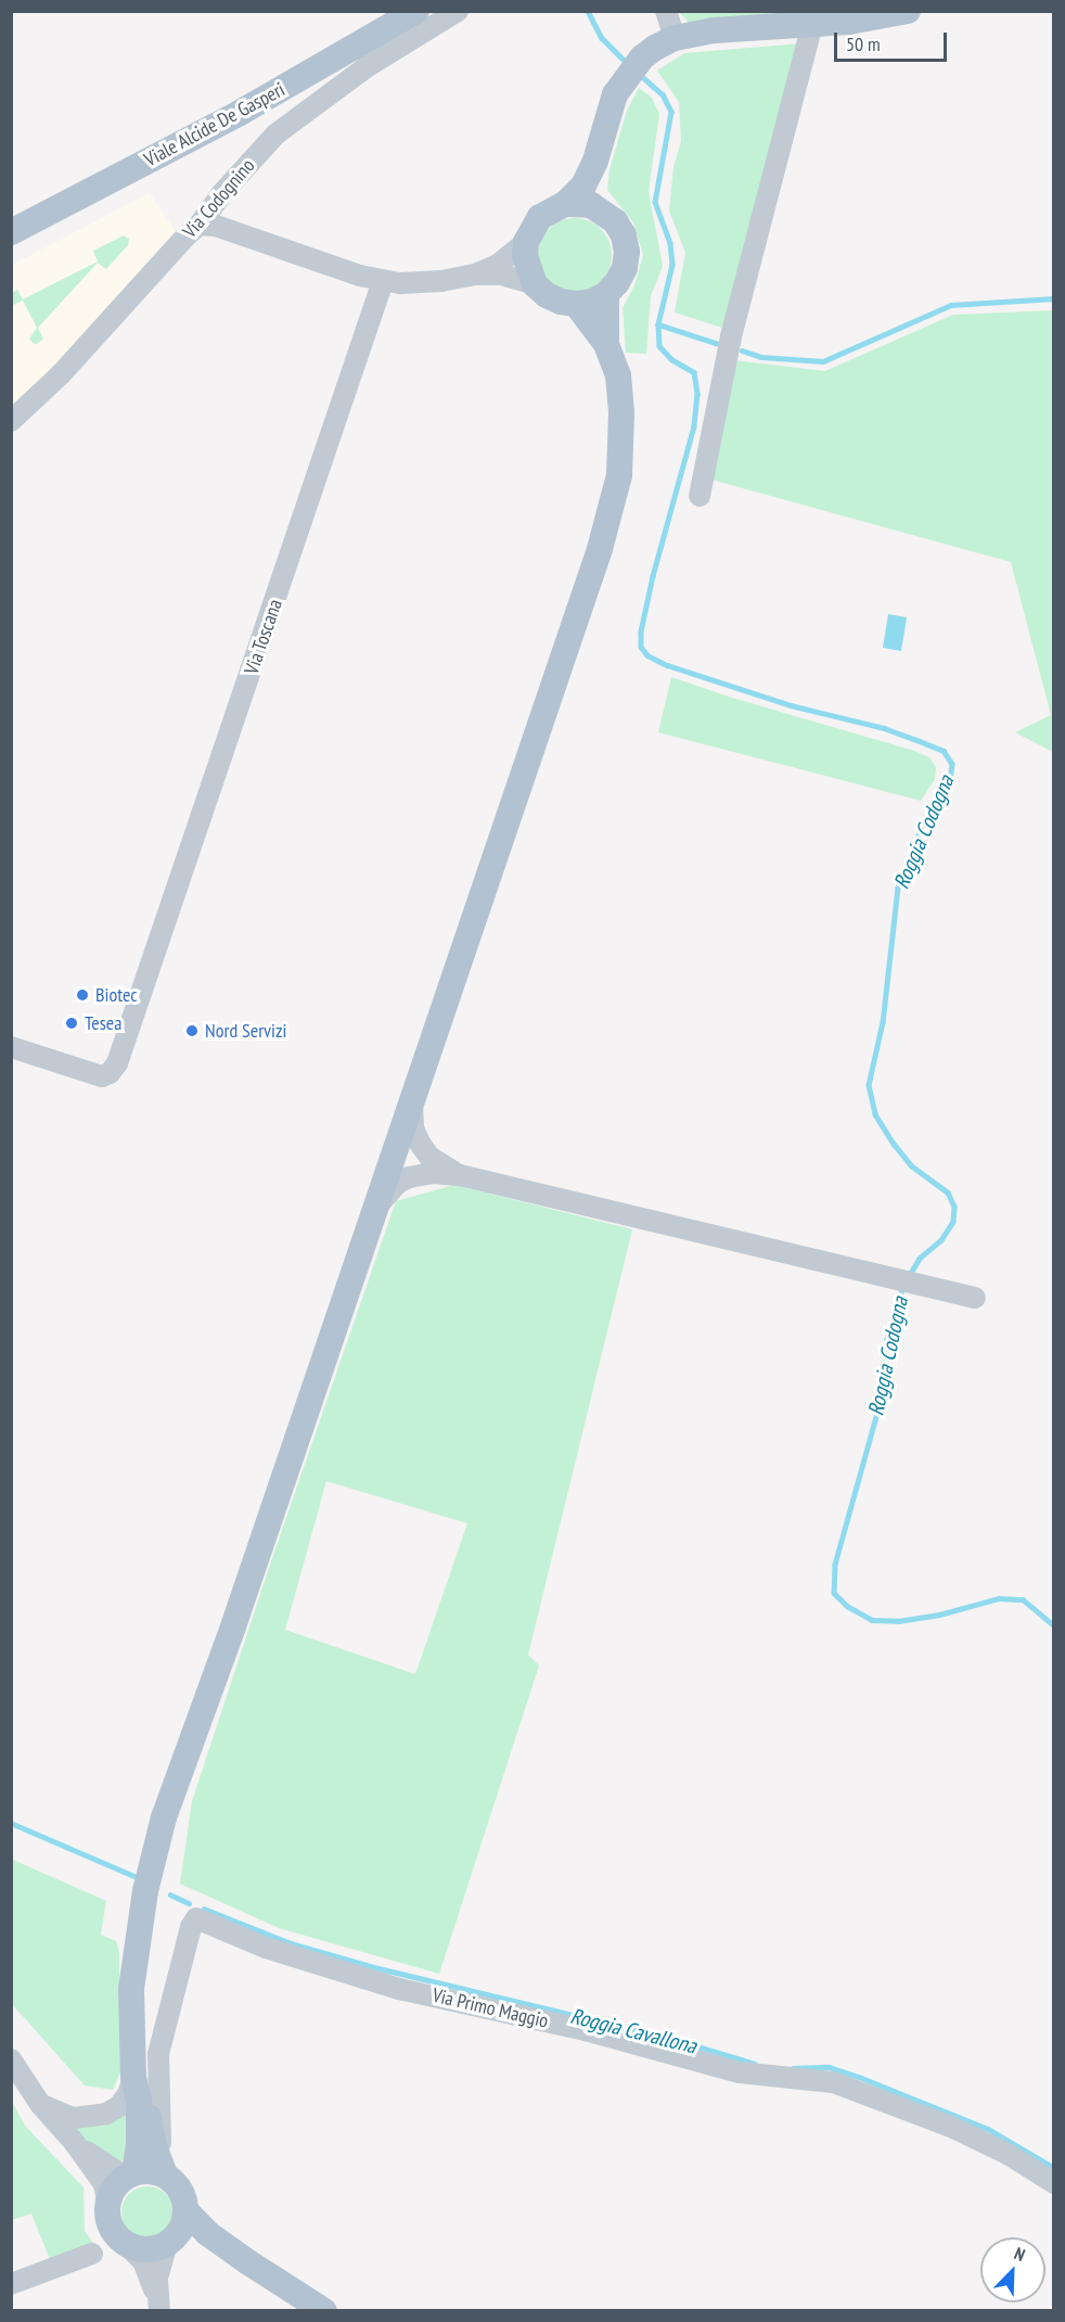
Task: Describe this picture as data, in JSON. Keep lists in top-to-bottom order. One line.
{"streets":{"main road":["Viale Alcide De Gasperi"],"street":["Via Codognino","Via Toscana","Via Primo Maggio"]},"water":["Roggia Codogna","Roggia Cavallona"],"places":["Biotec","Tesea","Nord Servizi"],"scale_bar":"50 m","north":"top right"}
